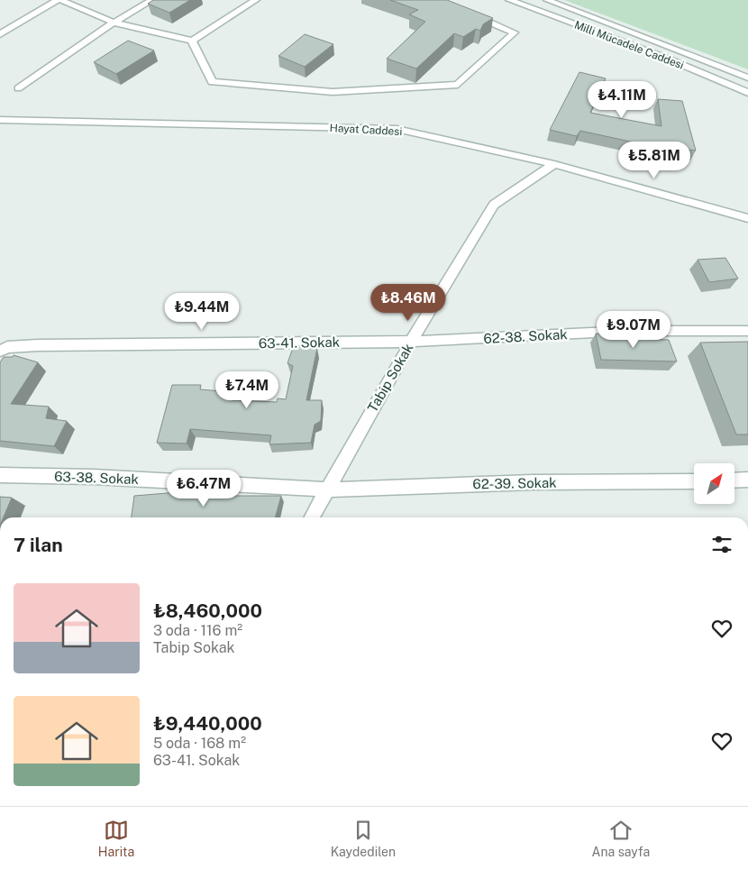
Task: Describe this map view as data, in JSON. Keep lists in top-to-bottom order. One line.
{"streets":{"street":["Milli Mücadele Caddesi","Hayat Caddesi","62-38. Sokak","63-41. Sokak","Tabip Sokak","63-38. Sokak","62-39. Sokak"]},"crossings":[["Hayat Caddesi","Tabip Sokak"],["62-38. Sokak","63-41. Sokak"],["62-38. Sokak","Tabip Sokak"],["63-41. Sokak","Tabip Sokak"],["Tabip Sokak","63-38. Sokak"],["Tabip Sokak","62-39. Sokak"],["63-38. Sokak","62-39. Sokak"]],"north":"top right","page":{"price":["₺4.11M","₺5.81M","₺8.46M","₺9.44M","₺9.07M","₺7.4M","₺6.47M"],"heading":"7 ilan","list":[{"name":"₺8,460,000","note":"3 oda · 116 m² · Tabip Sokak"},{"name":"₺9,440,000","note":"5 oda · 168 m² · 63-41. Sokak"}],"tabs":["Harita","Kaydedilen","Ana sayfa"]}}
